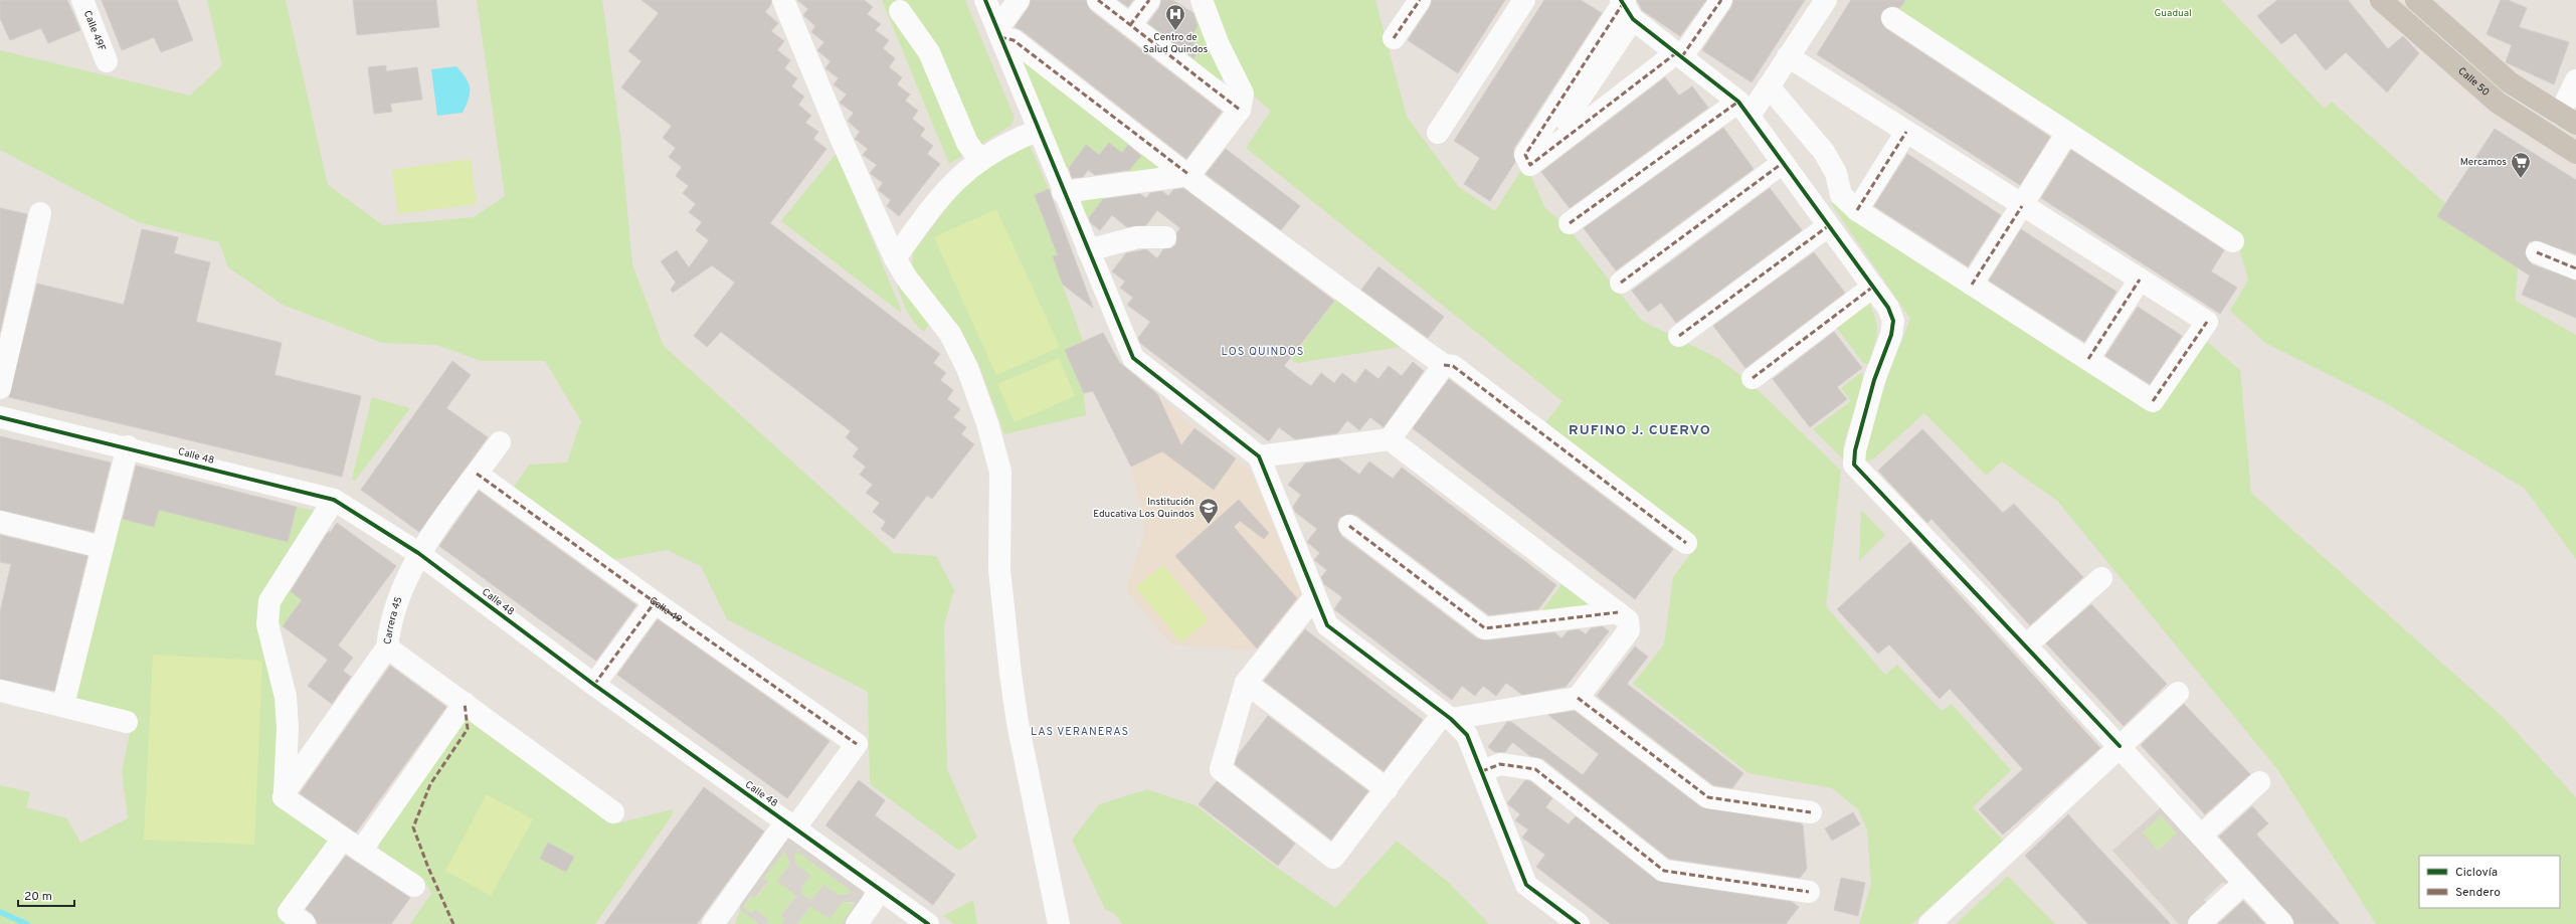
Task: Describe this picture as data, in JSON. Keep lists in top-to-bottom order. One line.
{"streets":{"main road":["Calle 50"],"street":["Calle 49F","Calle 48","Calle 49","Carrera 45"]},"crossings":[["Calle 48","Calle 49"],["Calle 48","Carrera 45"],["Calle 49","Carrera 45"]],"districts":["LOS QUINDOS","RUFINO J. CUERVO","LAS VERANERAS"],"parks":["Guadual"],"places":{"hospital":["Centro de Salud Quindos"],"supermarket":["Mercamos"],"school or university":["Institución Educativa Los Quindos"]},"legend":["Ciclovía","Sendero"],"scale_bar":"20 m"}
